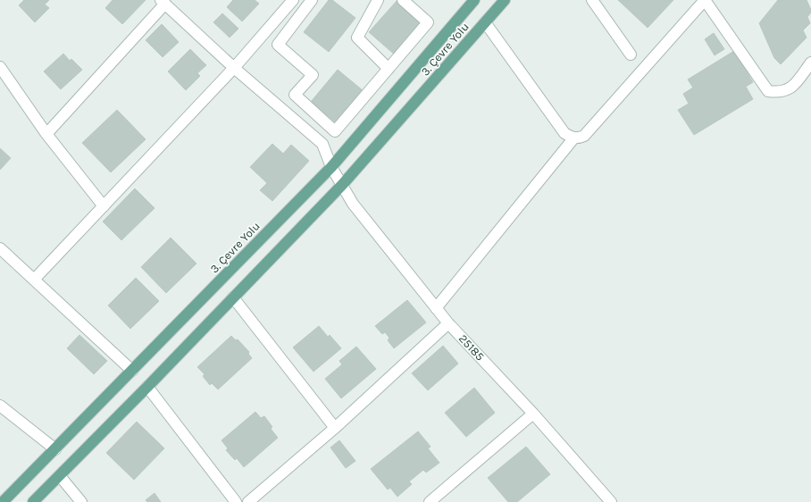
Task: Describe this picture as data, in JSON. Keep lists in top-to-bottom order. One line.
{"streets":{"main road":["3. Çevre Yolu"],"street":["25185"]},"crossings":[["3. Çevre Yolu","25185"]]}
